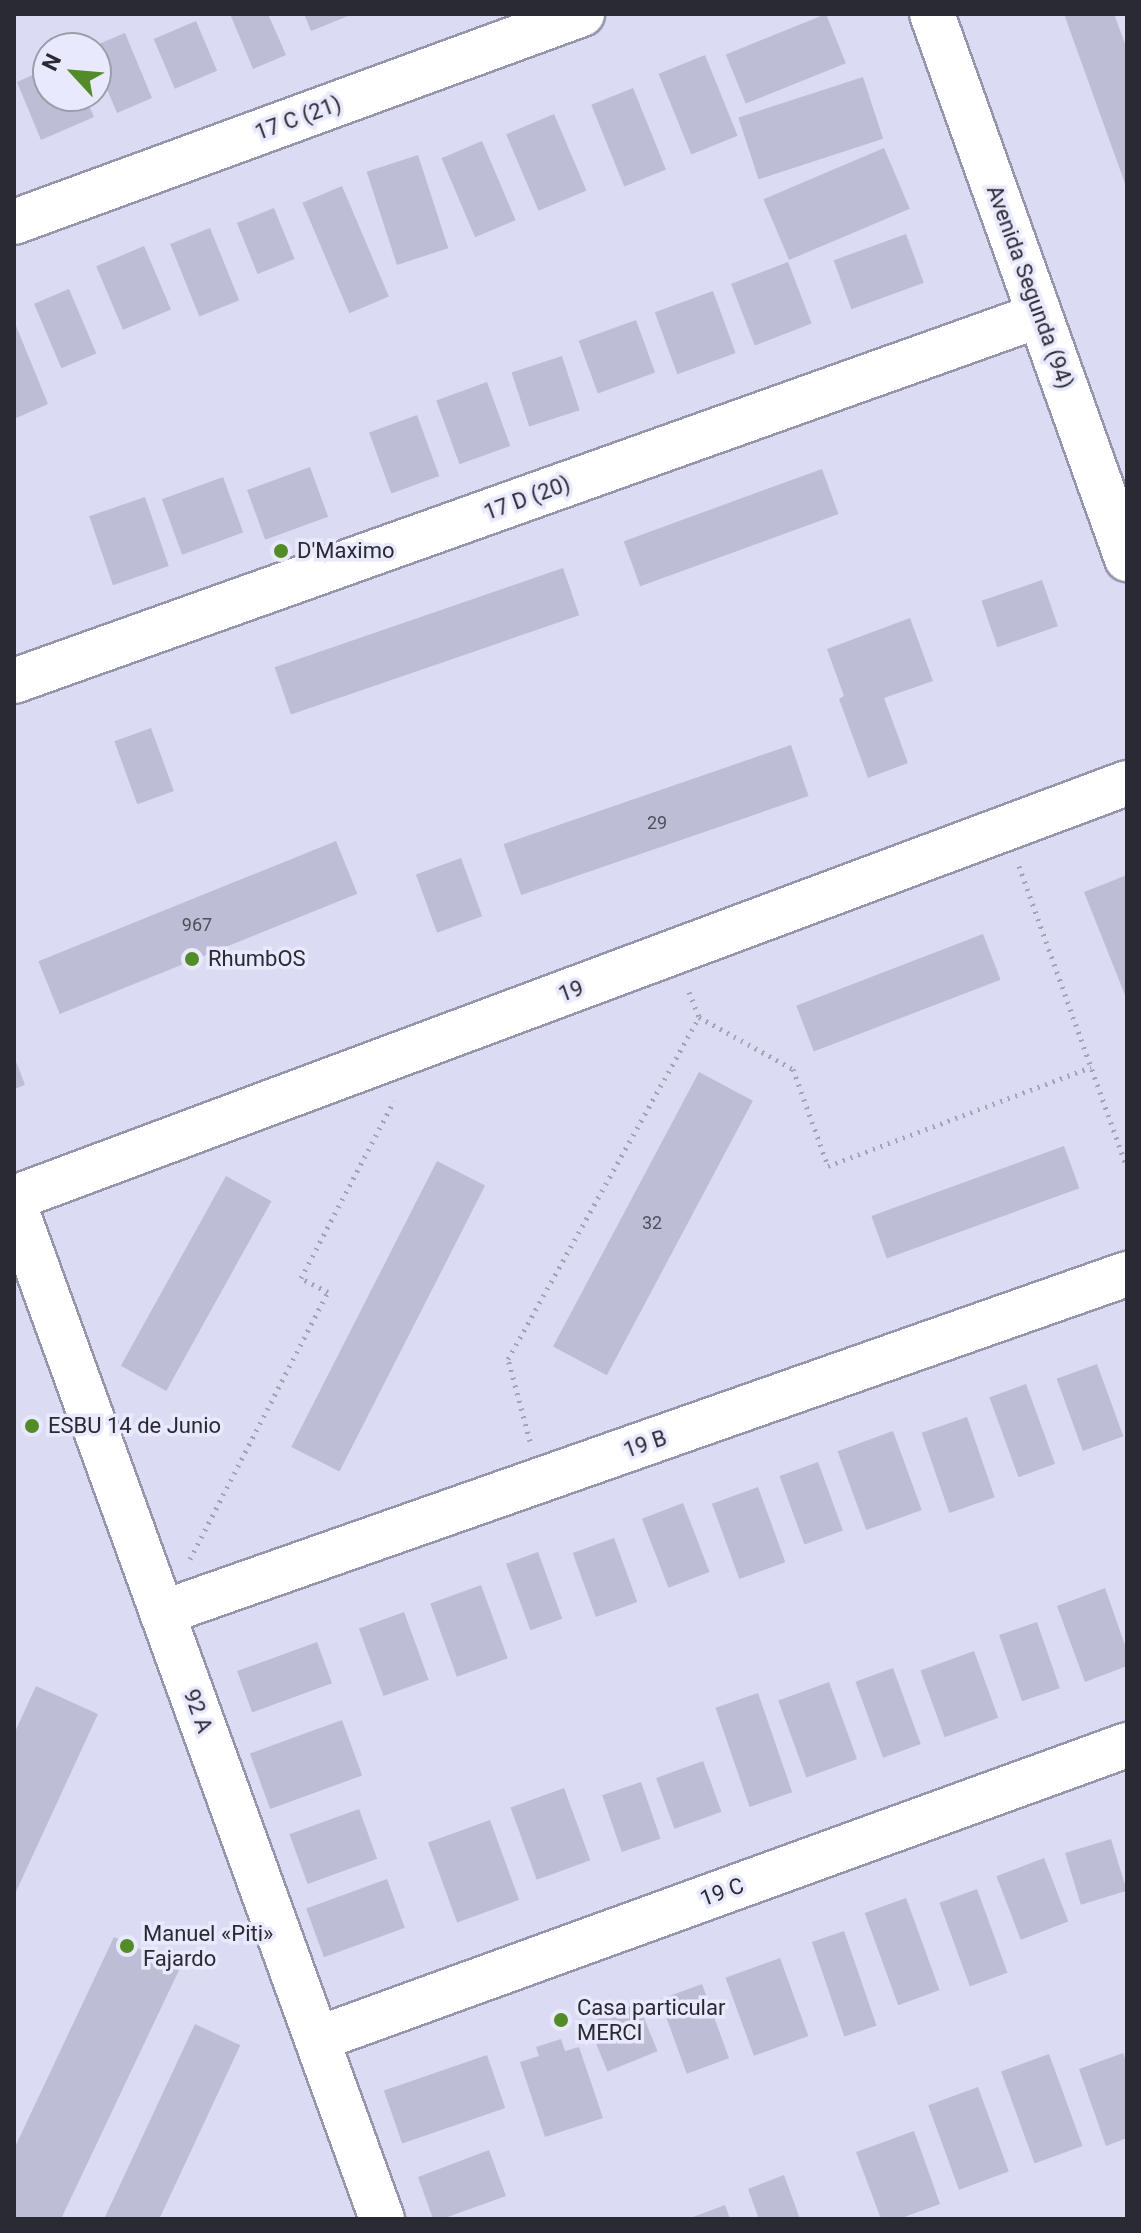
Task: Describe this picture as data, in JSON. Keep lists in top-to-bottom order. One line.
{"streets":{"street":["17 C (21)","Avenida Segunda (94)","17 D (20)","19","19 B","92 A","19 C"]},"crossings":[["Avenida Segunda (94)","17 D (20)"],["19 B","92 A"],["92 A","19 C"]],"places":["D'Maximo","RhumbOS","ESBU 14 de Junio","Manuel «Piti» Fajardo","Casa particular MERCI"],"house_numbers":["29","967","32"],"north":"top left"}
